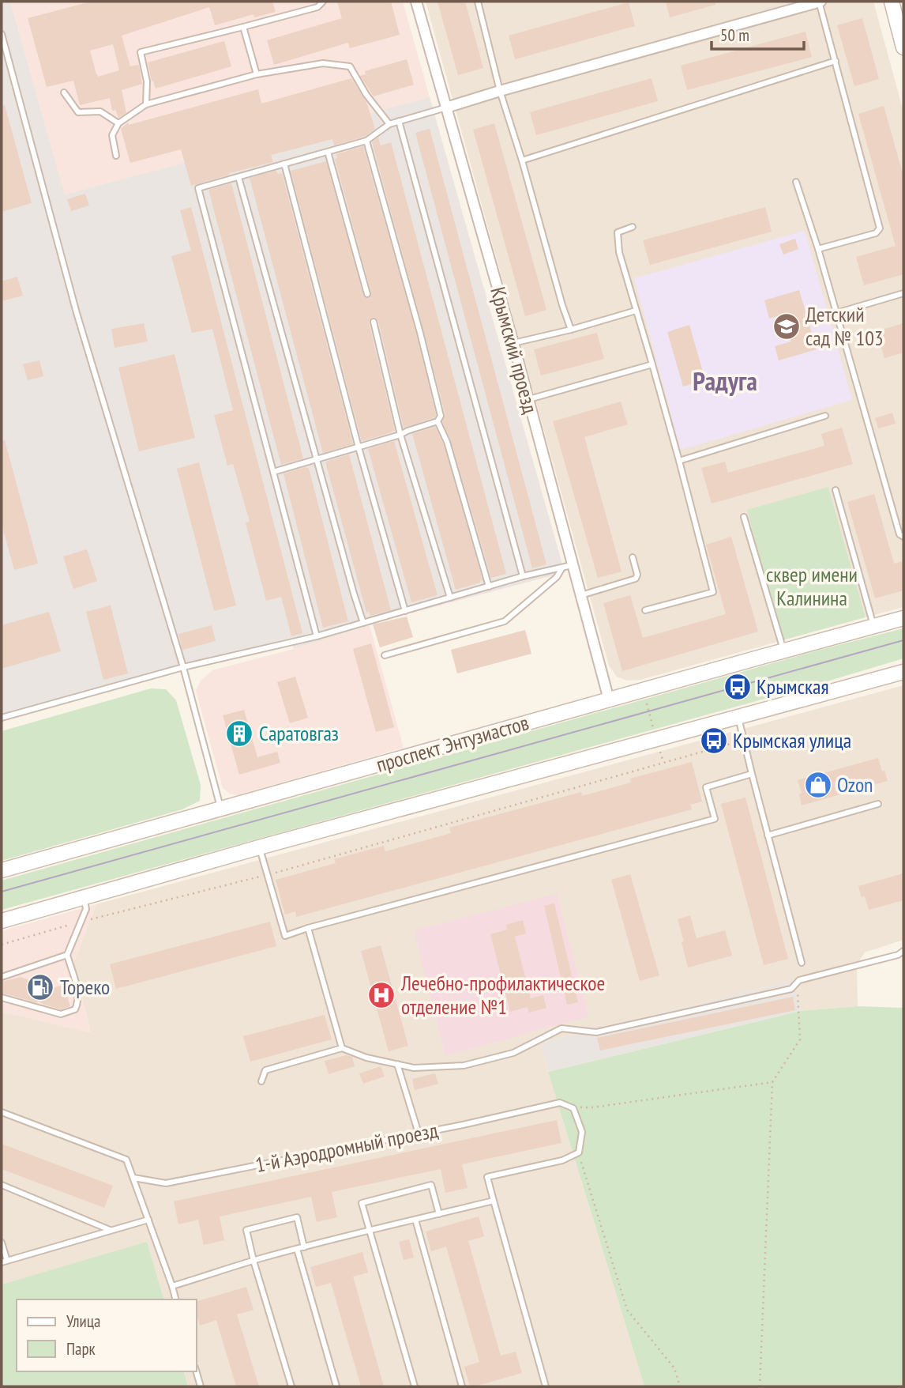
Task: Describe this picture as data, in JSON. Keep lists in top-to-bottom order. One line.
{"streets":{"main road":["проспект Энтузиастов"],"street":["Крымский проезд"],"lane":["1-й Аэродромный проезд"]},"crossings":[["Крымский проезд","проспект Энтузиастов"]],"districts":["Радуга"],"parks":["сквер имени Калинина"],"places":{"school or university":["Детский сад № 103"],"bus stop":["Крымская","Крымская улица"],"building":["Саратовгаз"],"shop":["Ozon"],"fuel station":["Тореко"],"hospital":["Лечебно-профилактическое отделение №1"]},"legend":["Улица","Парк"],"scale_bar":"50 m"}
